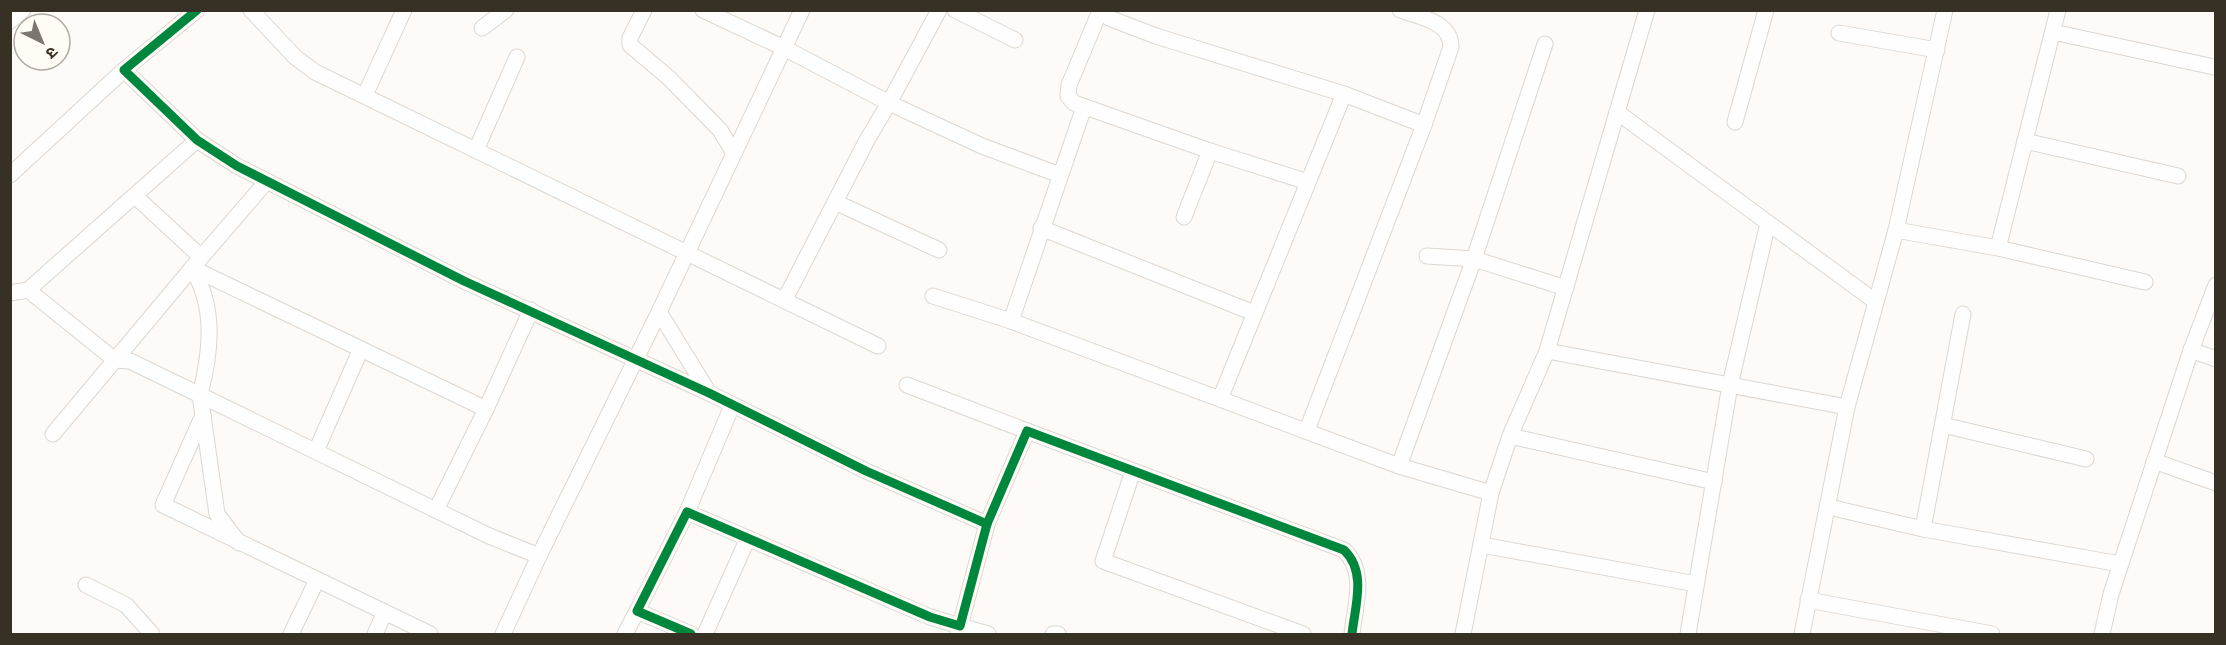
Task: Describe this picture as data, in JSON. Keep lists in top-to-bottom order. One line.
{"north":"bottom right"}
